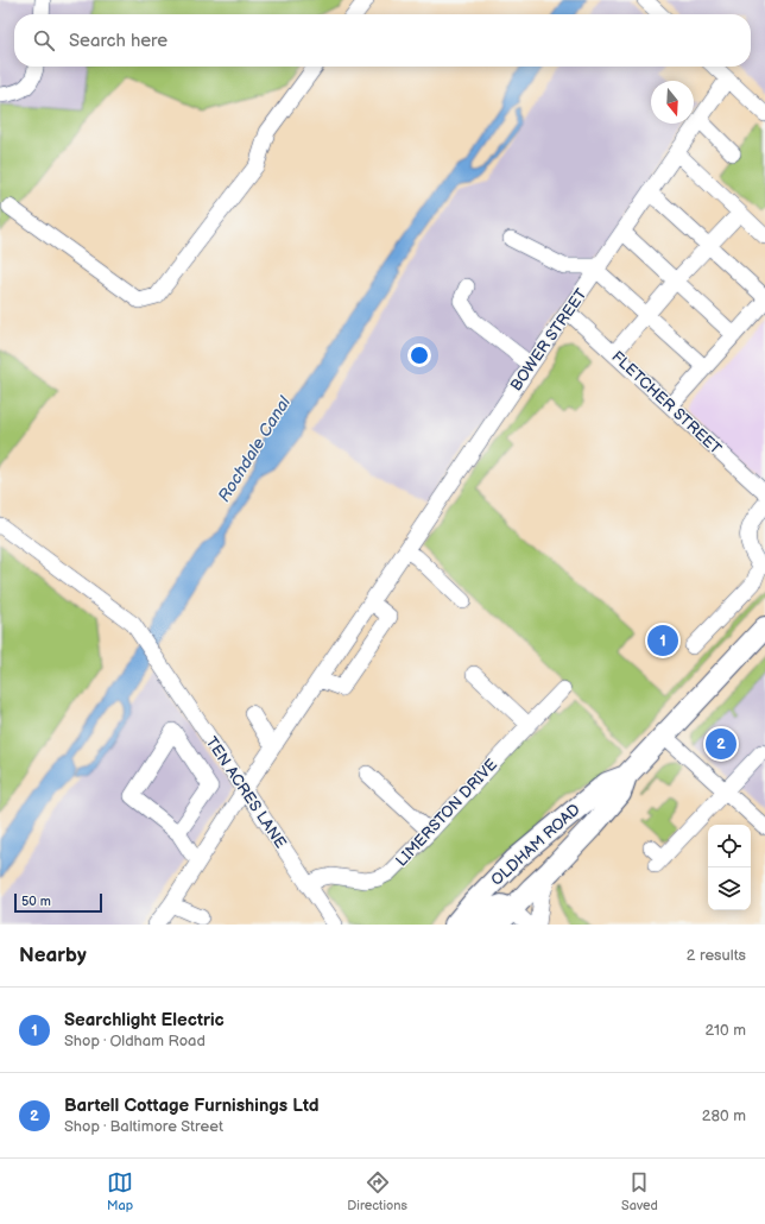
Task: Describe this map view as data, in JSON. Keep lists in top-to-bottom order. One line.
{"streets":{"highway":["OLDHAM ROAD"],"street":["BOWER STREET","FLETCHER STREET","TEN ACRES LANE","LIMERSTON DRIVE"]},"crossings":[["BOWER STREET","FLETCHER STREET"],["BOWER STREET","TEN ACRES LANE"],["TEN ACRES LANE","LIMERSTON DRIVE"]],"water":["Rochdale Canal"],"scale_bar":"50 m","north":"bottom","page":{"search":"Search here","pins":["1","2"],"scale":"50 m","heading":["Nearby","2 results"],"list":[{"mark":"1","name":"Searchlight Electric","note":"Shop · Oldham Road","value":"210 m"},{"mark":"2","name":"Bartell Cottage Furnishings Ltd","note":"Shop · Baltimore Street","value":"280 m"}],"nav":["Map","Directions","Saved"]}}
